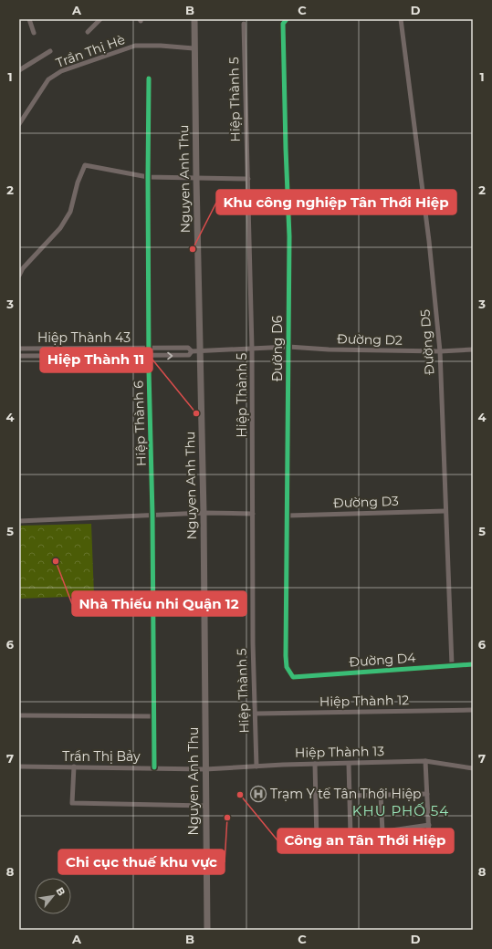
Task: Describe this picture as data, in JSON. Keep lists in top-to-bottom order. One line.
{"streets":{"main road":["Nguyen Anh Thu"],"street":["Trần Thị Hè","Hiệp Thành 5","Hiệp Thành 43","Đường D2","Đường D5","Đường D6","Hiệp Thành 6","Đường D3","Đường D4","Hiệp Thành 12","Hiệp Thành 13","Trần Thị Bảy"]},"crossings":[["Trần Thị Hè","Nguyen Anh Thu"],["Hiệp Thành 5","Hiệp Thành 43"],["Hiệp Thành 5","Hiệp Thành 12"],["Hiệp Thành 5","Hiệp Thành 13"],["Nguyen Anh Thu","Hiệp Thành 43"],["Nguyen Anh Thu","Hiệp Thành 13"],["Nguyen Anh Thu","Trần Thị Bảy"],["Hiệp Thành 43","Đường D2"],["Hiệp Thành 43","Đường D6"],["Hiệp Thành 43","Hiệp Thành 6"],["Đường D2","Đường D5"],["Đường D2","Đường D6"],["Đường D5","Đường D3"],["Đường D5","Đường D4"],["Đường D6","Đường D3"],["Đường D6","Đường D4"],["Hiệp Thành 6","Trần Thị Bảy"],["Hiệp Thành 13","Trần Thị Bảy"]],"districts":["KHU PHỐ 54"],"places":{"other":["Khu công nghiệp Tân Thới Hiệp","Hiệp Thành 11","Nhà Thiếu nhi Quận 12","Công an Tân Thới Hiệp","Chi cục thuế khu vực"],"hospital":["Trạm Y tế Tân Thới Hiệp"]},"north":"top right","grid":{"columns":["A","B","C","D"],"rows":["1","2","3","4","5","6","7","8"]}}
